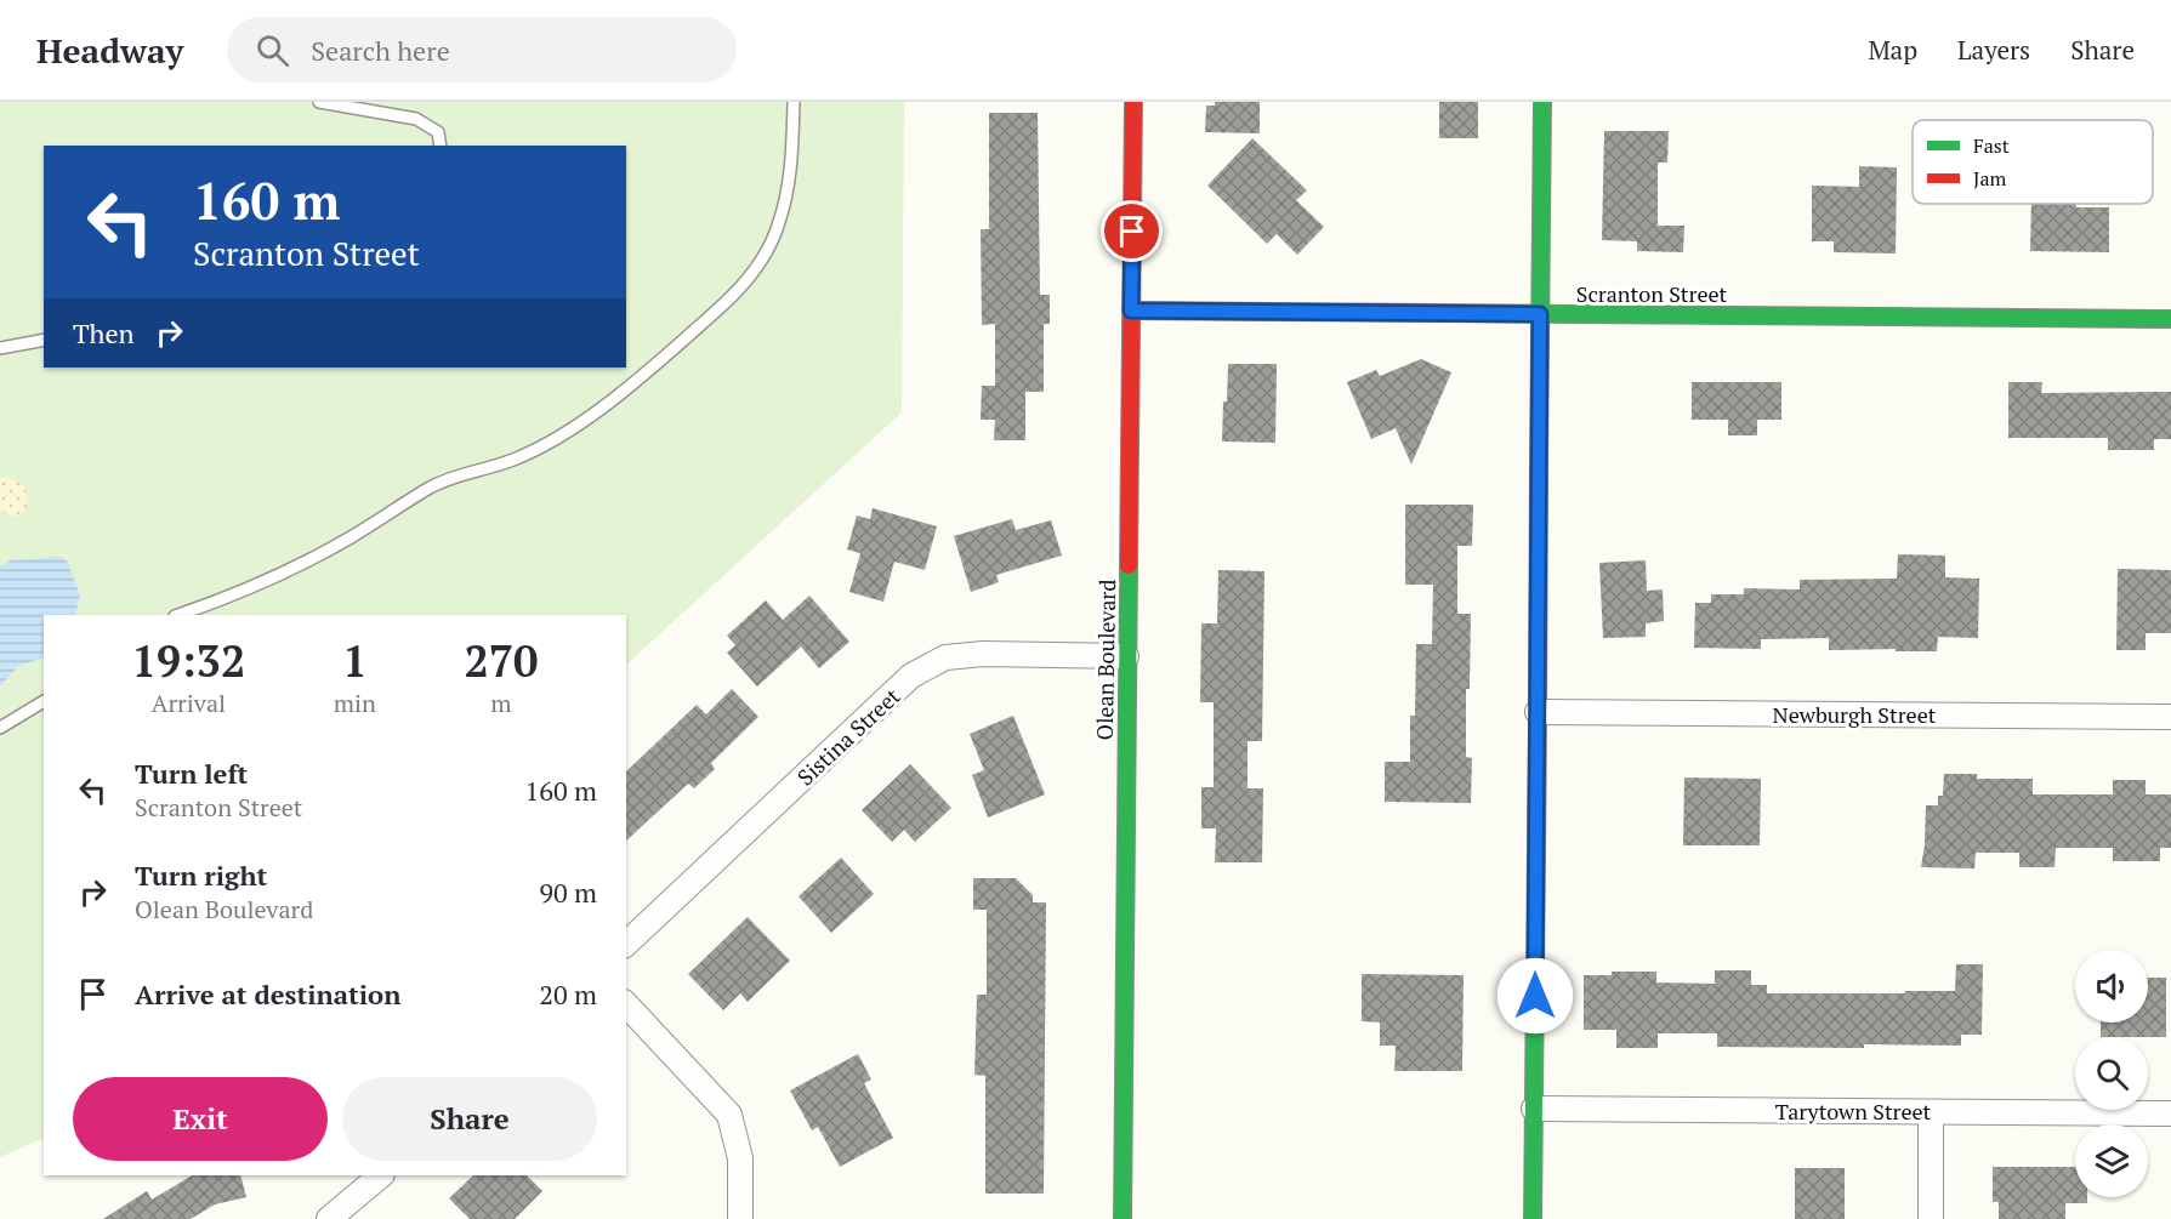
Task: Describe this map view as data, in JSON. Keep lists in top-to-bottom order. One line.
{"streets":{"street":["Scranton Street","Olean Boulevard","Newburgh Street","Sistina Street","Tarytown Street"]},"crossings":[["Scranton Street","Olean Boulevard"],["Olean Boulevard","Sistina Street"]],"legend":["Fast","Jam"],"page":{"header":"Headway","search":"Search here","nav":["Map","Layers","Share"],"turn":["160 m","Scranton Street"],"then":"Then","eta":["19:32","Arrival","1","min","270","m"],"list":[{"name":"Turn left","note":"Scranton Street","value":"160 m"},{"name":"Turn right","note":"Olean Boulevard","value":"90 m"},{"name":"Arrive at destination","value":"20 m"}],"buttons":["Exit","Share"]}}
